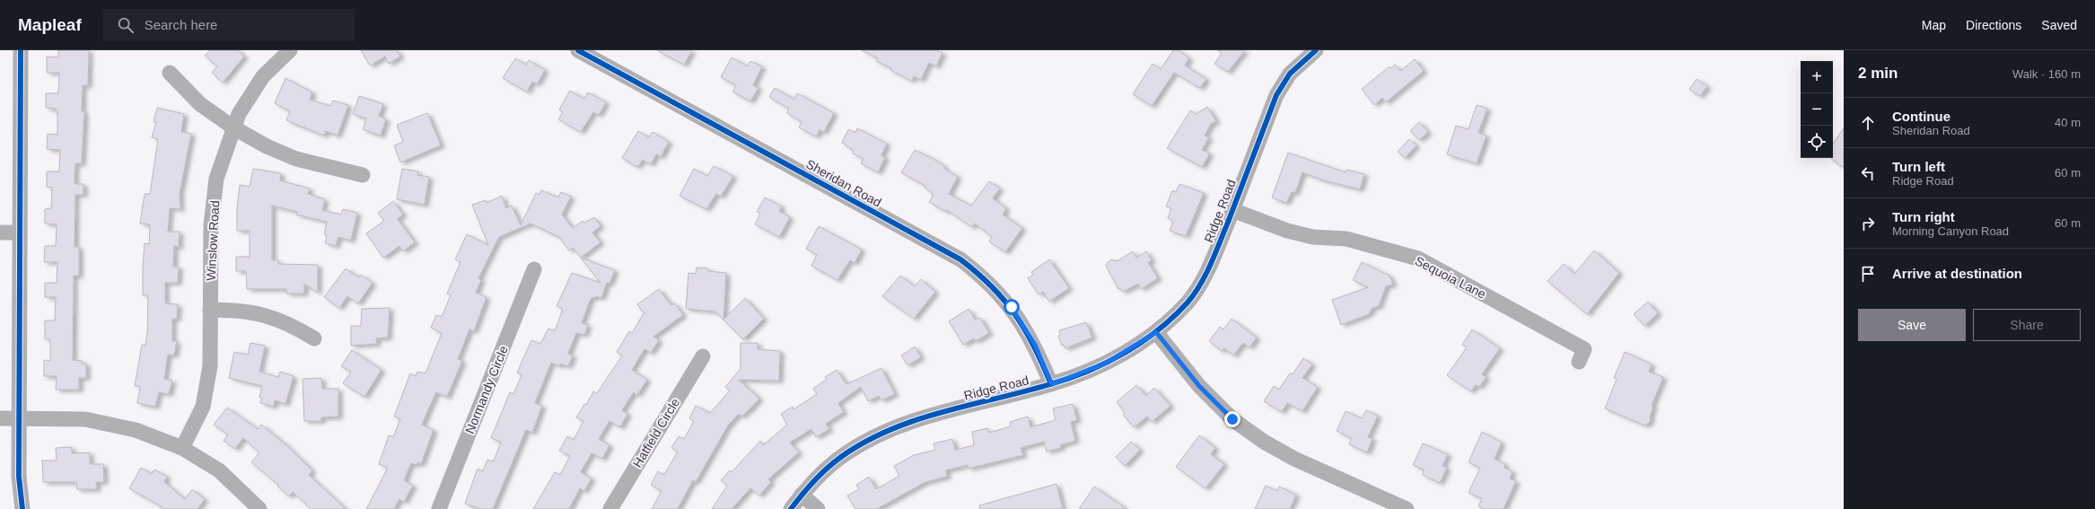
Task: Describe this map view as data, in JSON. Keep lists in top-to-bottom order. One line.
{"streets":{"street":["Sheridan Road","Ridge Road","Winslow Road","Sequoia Lane","Normandy Circle","Hatfield Circle"]},"crossings":[["Sheridan Road","Ridge Road"],["Ridge Road","Sequoia Lane"]],"page":{"header":"Mapleaf","search":"Search here","nav":["Map","Directions","Saved"],"heading":["2 min","Walk · 160 m"],"map_buttons":["+","−"],"list":[["Continue","Sheridan Road","40 m"],["Turn left","Ridge Road","60 m"],["Turn right","Morning Canyon Road","60 m"],"Arrive at destination"],"buttons":["Save","Share"]}}
